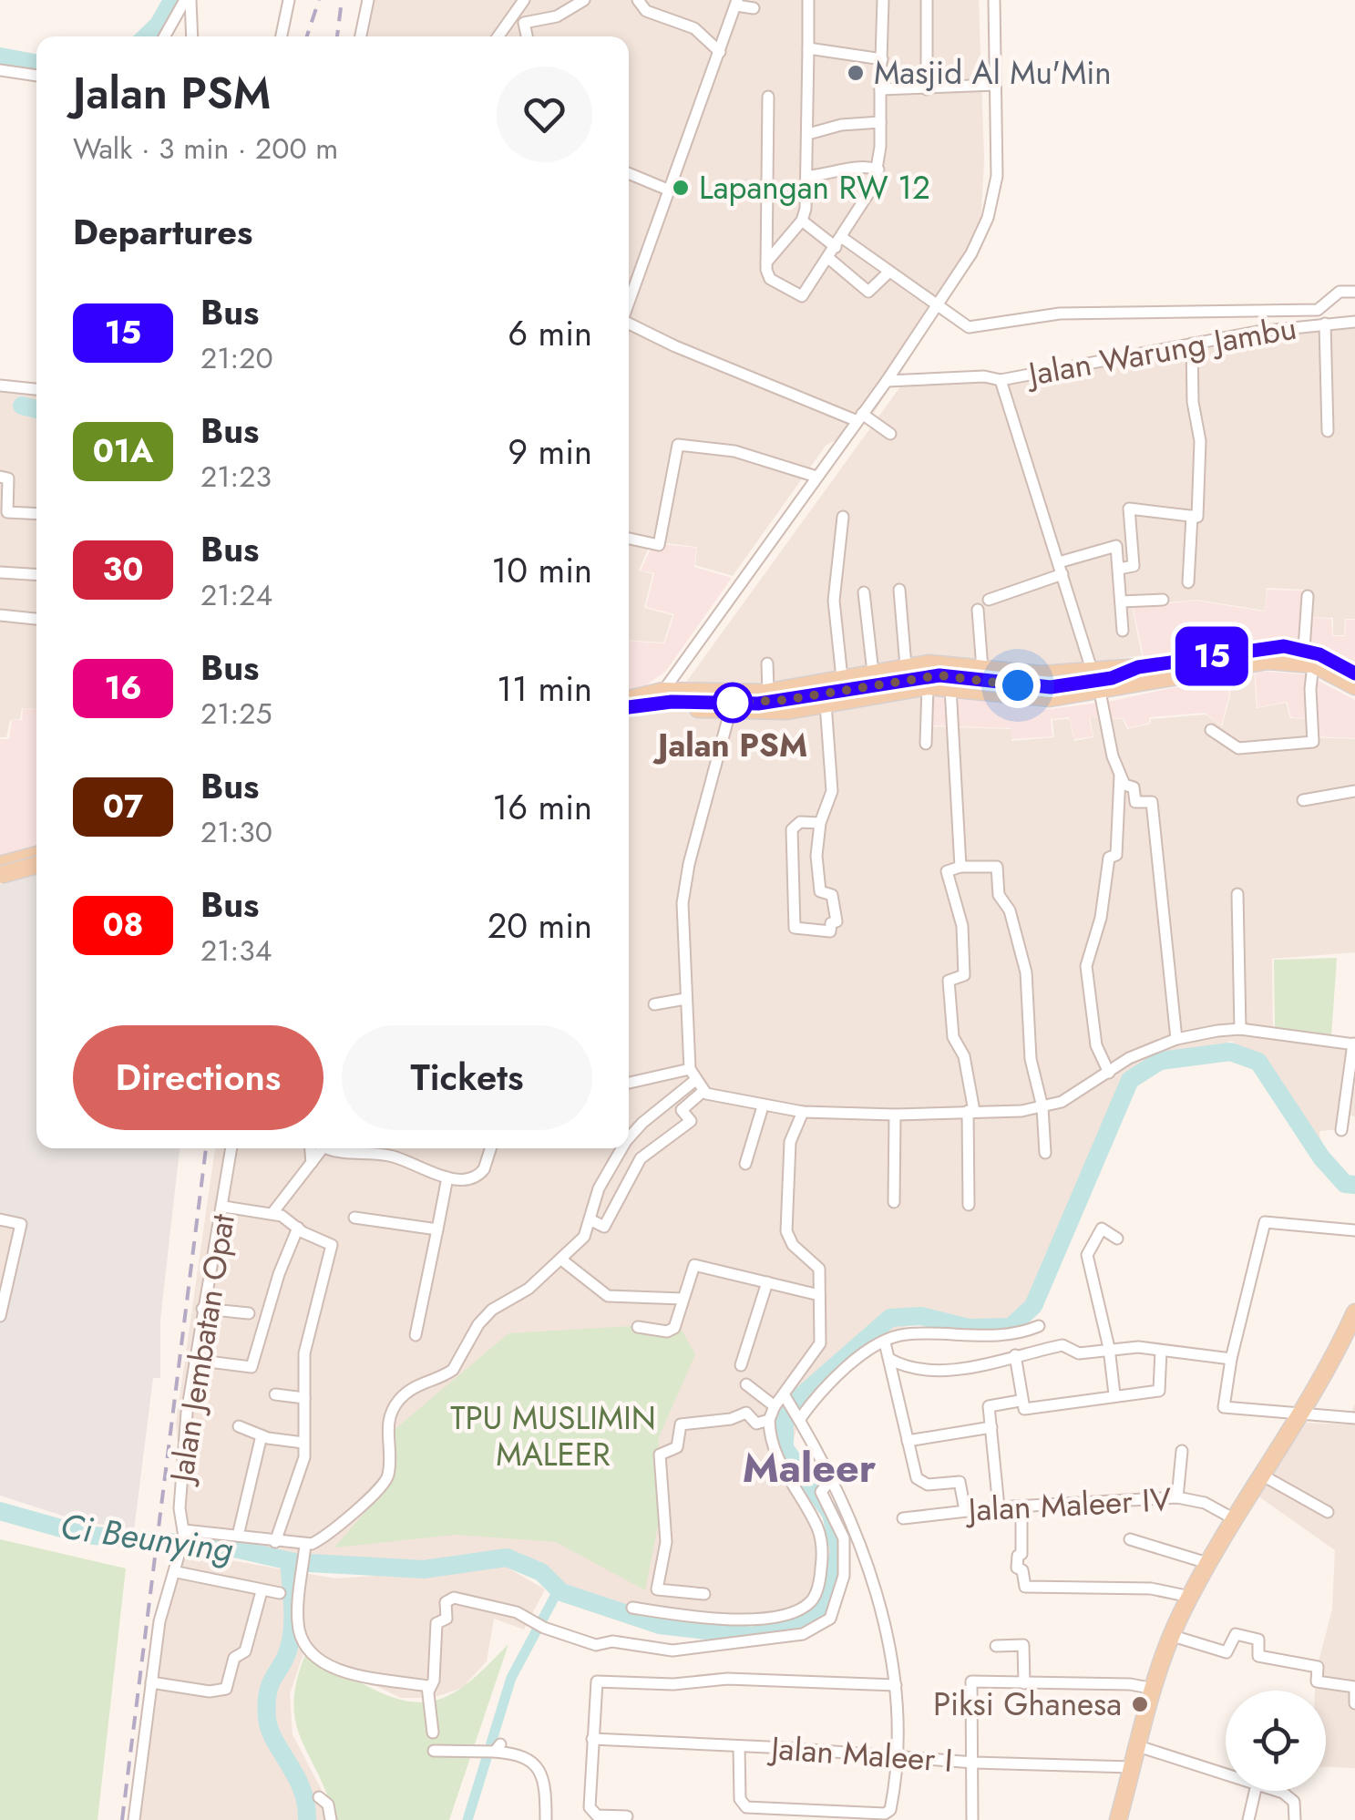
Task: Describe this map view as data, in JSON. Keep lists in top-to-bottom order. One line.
{"streets":{"street":["Jalan Warung Jambu","Jalan Jembatan Opat","Jalan Maleer IV","Jalan Maleer I"]},"districts":["Maleer"],"water":["Ci Beunying"],"parks":["TPU MUSLIMIN MALEER"],"places":["Masjid Al Mu'Min","Lapangan RW 12","Jalan PSM","Piksi Ghanesa"],"lines":["bus line 15"],"page":{"on_map":"15","heading":[["Jalan PSM","Walk · 3 min · 200 m"],"Departures"],"list":[{"mark":"15","name":"Bus","note":"21:20","value":"6 min"},{"mark":"01A","name":"Bus","note":"21:23","value":"9 min"},{"mark":"30","name":"Bus","note":"21:24","value":"10 min"},{"mark":"16","name":"Bus","note":"21:25","value":"11 min"},{"mark":"07","name":"Bus","note":"21:30","value":"16 min"},{"mark":"08","name":"Bus","note":"21:34","value":"20 min"}],"buttons":["Directions","Tickets"]}}
